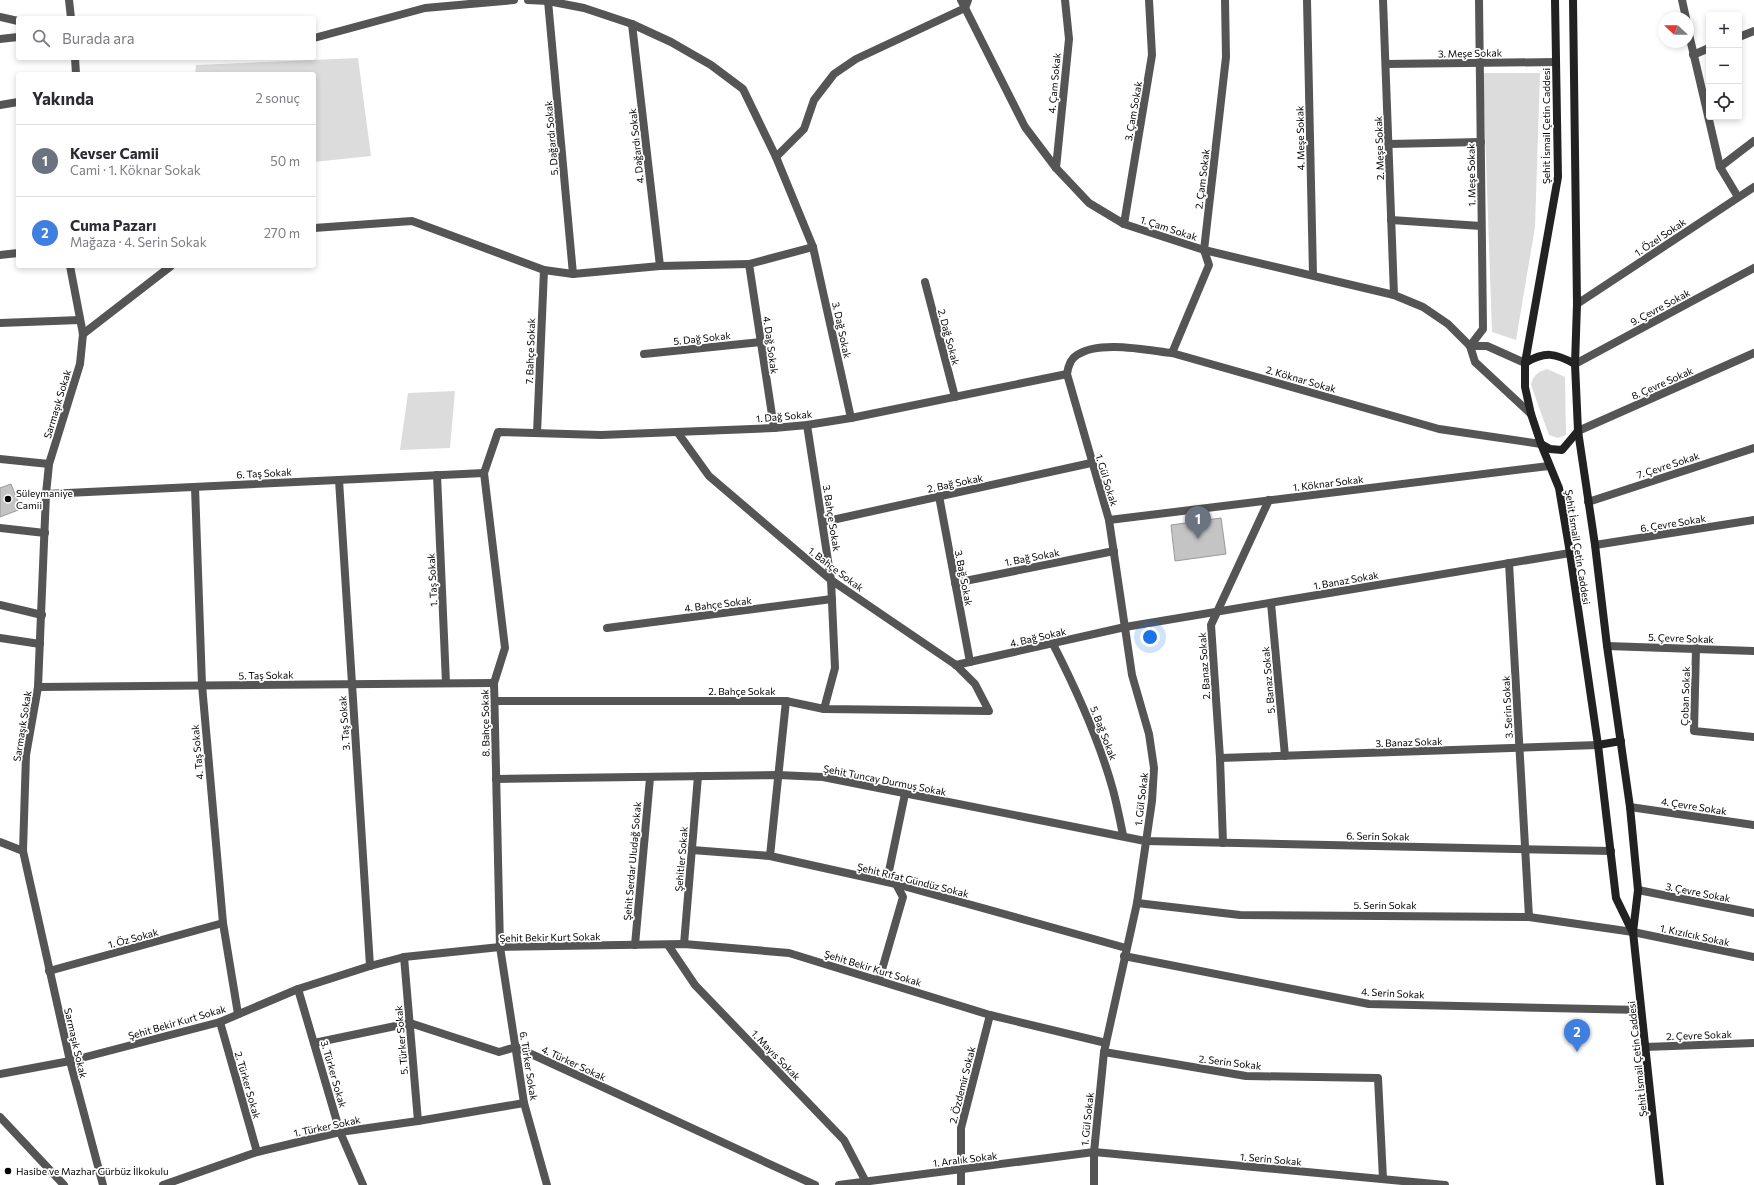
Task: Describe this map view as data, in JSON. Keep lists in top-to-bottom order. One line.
{"streets":{"street":["3. Meşe Sokak","4. Çam Sokak","3. Çam Sokak","Şehit İsmail Çetin Caddesi","5. Dağardı Sokak","4. Meşe Sokak","4. Dağardı Sokak","2. Meşe Sokak","1. Meşe Sokak","2. Çam Sokak","1. Çam Sokak","1. Özel Sokak","9. Çevre Sokak","3. Dağ Sokak","2. Dağ Sokak","5. Dağ Sokak","4. Dağ Sokak","7. Bahçe Sokak","2. Köknar Sokak","8. Çevre Sokak","Sarmaşık Sokak","1. Dağ Sokak","7. Çevre Sokak","6. Taş Sokak","1. Gül Sokak","2. Bağ Sokak","1. Köknar Sokak","3. Bahçe Sokak","6. Çevre Sokak","1. Bağ Sokak","1. Bahçe Sokak","3. Bağ Sokak","1. Taş Sokak","1. Banaz Sokak","4. Bahçe Sokak","4. Bağ Sokak","5. Çevre Sokak","2. Banaz Sokak","5. Taş Sokak","5. Banaz Sokak","2. Bahçe Sokak","Çoban Sokak","3. Serin Sokak","3. Taş Sokak","8. Bahçe Sokak","5. Bağ Sokak","3. Banaz Sokak","4. Taş Sokak","Şehit Tuncay Durmuş Sokak","4. Çevre Sokak","6. Serin Sokak","Şehitler Sokak","Şehit Serdar UIudağ Sokak","Şehit Rıfat Gündüz Sokak","3. Çevre Sokak","5. Serin Sokak","1. Kızılcık Sokak","Şehit Bekir Kurt Sokak","1. Öz Sokak","4. Serin Sokak","2. Çevre Sokak","5. Türker Sokak","1. Mayıs Sokak","2. Serin Sokak","4. Türker Sokak","6. Türker Sokak","3. Türker Sokak","2. Türker Sokak","2. Özdemir Sokak","1. Türker Sokak","1. Aralık Sokak","1. Serin Sokak"]},"crossings":[["3. Meşe Sokak","Şehit İsmail Çetin Caddesi"],["3. Meşe Sokak","2. Meşe Sokak"],["3. Meşe Sokak","1. Meşe Sokak"],["4. Çam Sokak","1. Çam Sokak"],["3. Çam Sokak","1. Çam Sokak"],["Şehit İsmail Çetin Caddesi","1. Özel Sokak"],["Şehit İsmail Çetin Caddesi","9. Çevre Sokak"],["Şehit İsmail Çetin Caddesi","2. Köknar Sokak"],["Şehit İsmail Çetin Caddesi","8. Çevre Sokak"],["Şehit İsmail Çetin Caddesi","7. Çevre Sokak"],["Şehit İsmail Çetin Caddesi","1. Köknar Sokak"],["Şehit İsmail Çetin Caddesi","6. Çevre Sokak"],["Şehit İsmail Çetin Caddesi","1. Banaz Sokak"],["Şehit İsmail Çetin Caddesi","5. Çevre Sokak"],["Şehit İsmail Çetin Caddesi","3. Banaz Sokak"],["Şehit İsmail Çetin Caddesi","4. Çevre Sokak"],["Şehit İsmail Çetin Caddesi","6. Serin Sokak"],["Şehit İsmail Çetin Caddesi","3. Çevre Sokak"],["Şehit İsmail Çetin Caddesi","5. Serin Sokak"],["Şehit İsmail Çetin Caddesi","1. Kızılcık Sokak"],["Şehit İsmail Çetin Caddesi","4. Serin Sokak"],["Şehit İsmail Çetin Caddesi","2. Çevre Sokak"],["5. Dağardı Sokak","3. Dağ Sokak"],["4. Meşe Sokak","1. Çam Sokak"],["4. Dağardı Sokak","3. Dağ Sokak"],["2. Meşe Sokak","1. Çam Sokak"],["1. Meşe Sokak","1. Çam Sokak"],["2. Çam Sokak","1. Çam Sokak"],["2. Çam Sokak","2. Köknar Sokak"],["3. Dağ Sokak","1. Dağ Sokak"],["2. Dağ Sokak","1. Dağ Sokak"],["5. Dağ Sokak","4. Dağ Sokak"],["4. Dağ Sokak","1. Dağ Sokak"],["7. Bahçe Sokak","1. Dağ Sokak"],["2. Köknar Sokak","1. Dağ Sokak"],["2. Köknar Sokak","1. Gül Sokak"],["Sarmaşık Sokak","6. Taş Sokak"],["Sarmaşık Sokak","5. Taş Sokak"],["Sarmaşık Sokak","Şehit Bekir Kurt Sokak"],["Sarmaşık Sokak","1. Öz Sokak"],["1. Dağ Sokak","1. Gül Sokak"],["1. Dağ Sokak","3. Bahçe Sokak"],["1. Dağ Sokak","1. Bahçe Sokak"],["1. Dağ Sokak","8. Bahçe Sokak"],["6. Taş Sokak","1. Taş Sokak"],["6. Taş Sokak","3. Taş Sokak"],["6. Taş Sokak","8. Bahçe Sokak"],["6. Taş Sokak","4. Taş Sokak"],["1. Gül Sokak","2. Bağ Sokak"],["1. Gül Sokak","1. Köknar Sokak"],["1. Gül Sokak","1. Bağ Sokak"],["1. Gül Sokak","1. Banaz Sokak"],["1. Gül Sokak","4. Bağ Sokak"],["1. Gül Sokak","Şehit Tuncay Durmuş Sokak"],["1. Gül Sokak","6. Serin Sokak"],["1. Gül Sokak","Şehit Rıfat Gündüz Sokak"],["1. Gül Sokak","5. Serin Sokak"],["1. Gül Sokak","Şehit Bekir Kurt Sokak"],["1. Gül Sokak","4. Serin Sokak"],["1. Gül Sokak","2. Serin Sokak"],["1. Gül Sokak","1. Aralık Sokak"],["1. Gül Sokak","1. Serin Sokak"],["2. Bağ Sokak","3. Bahçe Sokak"],["2. Bağ Sokak","3. Bağ Sokak"],["1. Köknar Sokak","2. Banaz Sokak"],["3. Bahçe Sokak","1. Bahçe Sokak"],["3. Bahçe Sokak","4. Bahçe Sokak"],["3. Bahçe Sokak","2. Bahçe Sokak"],["1. Bağ Sokak","3. Bağ Sokak"],["1. Bahçe Sokak","4. Bağ Sokak"],["1. Bahçe Sokak","2. Bahçe Sokak"],["3. Bağ Sokak","4. Bağ Sokak"],["1. Taş Sokak","5. Taş Sokak"],["1. Banaz Sokak","4. Bağ Sokak"],["1. Banaz Sokak","2. Banaz Sokak"],["1. Banaz Sokak","5. Banaz Sokak"],["1. Banaz Sokak","3. Serin Sokak"],["4. Bağ Sokak","5. Bağ Sokak"],["5. Çevre Sokak","Çoban Sokak"],["2. Banaz Sokak","3. Banaz Sokak"],["2. Banaz Sokak","6. Serin Sokak"],["5. Taş Sokak","3. Taş Sokak"],["5. Taş Sokak","8. Bahçe Sokak"],["5. Taş Sokak","4. Taş Sokak"],["5. Banaz Sokak","3. Banaz Sokak"],["2. Bahçe Sokak","8. Bahçe Sokak"],["3. Serin Sokak","3. Banaz Sokak"],["3. Serin Sokak","6. Serin Sokak"],["3. Serin Sokak","5. Serin Sokak"],["3. Taş Sokak","Şehit Bekir Kurt Sokak"],["8. Bahçe Sokak","Şehit Tuncay Durmuş Sokak"],["8. Bahçe Sokak","Şehit Bekir Kurt Sokak"],["8. Bahçe Sokak","6. Türker Sokak"],["5. Bağ Sokak","Şehit Tuncay Durmuş Sokak"],["4. Taş Sokak","Şehit Bekir Kurt Sokak"],["4. Taş Sokak","1. Öz Sokak"],["Şehit Tuncay Durmuş Sokak","6. Serin Sokak"],["Şehit Tuncay Durmuş Sokak","Şehitler Sokak"],["Şehit Tuncay Durmuş Sokak","Şehit Serdar UIudağ Sokak"],["Şehitler Sokak","Şehit Rıfat Gündüz Sokak"],["Şehitler Sokak","Şehit Bekir Kurt Sokak"],["Şehit Serdar UIudağ Sokak","Şehit Bekir Kurt Sokak"],["Şehit Rıfat Gündüz Sokak","4. Serin Sokak"],["5. Serin Sokak","1. Kızılcık Sokak"],["Şehit Bekir Kurt Sokak","5. Türker Sokak"],["Şehit Bekir Kurt Sokak","1. Mayıs Sokak"],["Şehit Bekir Kurt Sokak","6. Türker Sokak"],["Şehit Bekir Kurt Sokak","3. Türker Sokak"],["Şehit Bekir Kurt Sokak","2. Türker Sokak"],["Şehit Bekir Kurt Sokak","2. Özdemir Sokak"],["5. Türker Sokak","1. Türker Sokak"],["1. Mayıs Sokak","1. Aralık Sokak"],["2. Serin Sokak","1. Serin Sokak"],["4. Türker Sokak","6. Türker Sokak"],["6. Türker Sokak","1. Türker Sokak"],["3. Türker Sokak","1. Türker Sokak"],["2. Türker Sokak","1. Türker Sokak"],["2. Özdemir Sokak","1. Aralık Sokak"],["1. Aralık Sokak","1. Serin Sokak"]],"places":["Süleymaniye Camii","Hasibe ve Mazhar Gürbüz İlkokulu"],"north":"left","page":{"map_buttons":["+","−"],"search":"Burada ara","heading":["Yakında","2 sonuç"],"list":[{"mark":"1","name":"Kevser Camii","note":"Cami · 1. Köknar Sokak","value":"50 m"},{"mark":"2","name":"Cuma Pazarı","note":"Mağaza · 4. Serin Sokak","value":"270 m"}],"pins":["1","2"]}}
